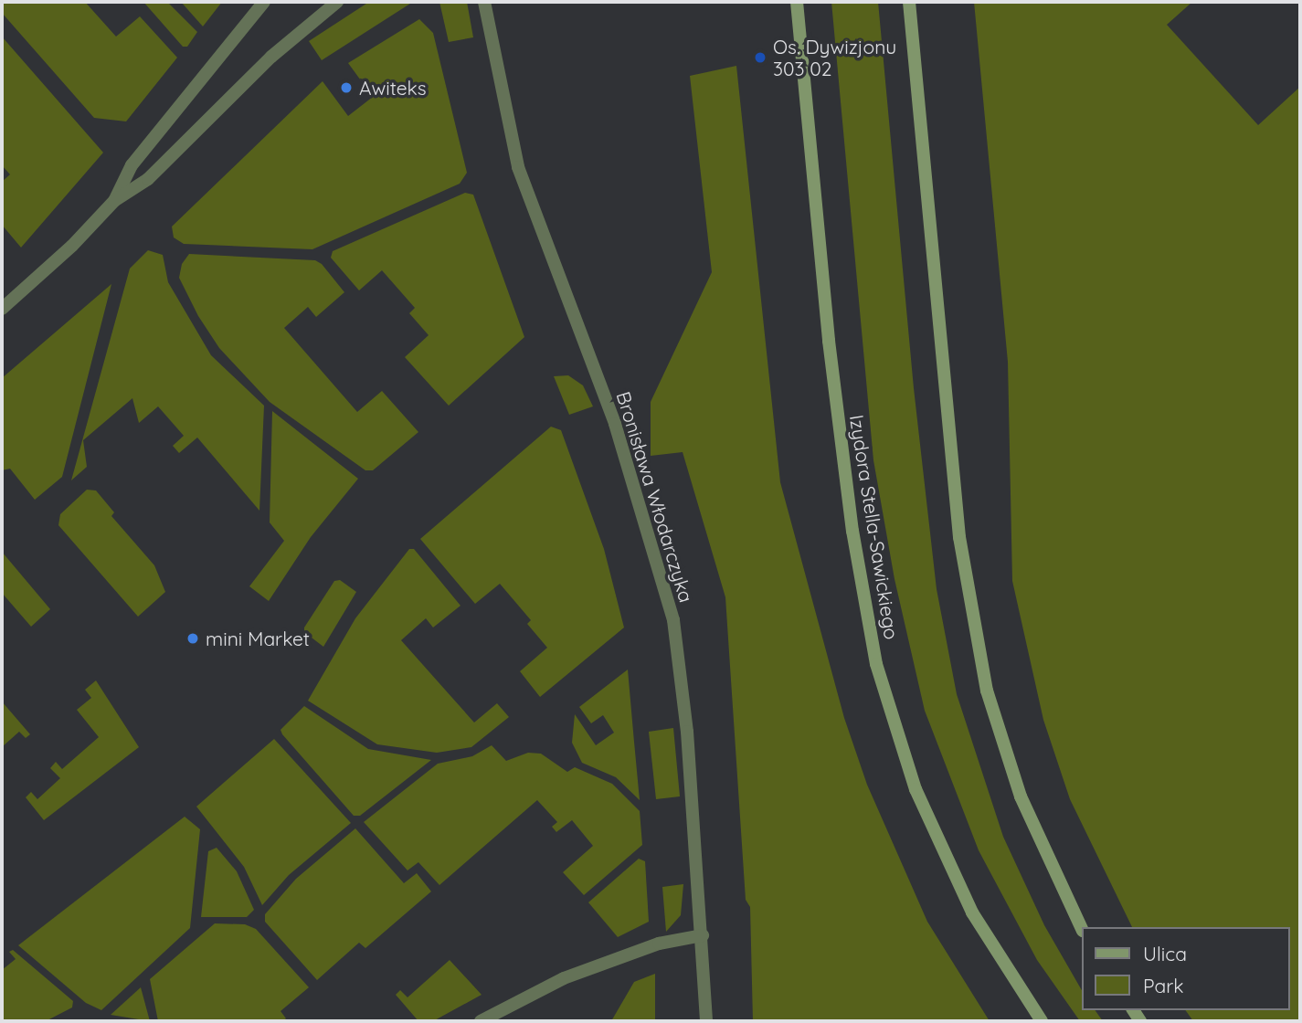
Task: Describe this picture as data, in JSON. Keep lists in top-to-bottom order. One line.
{"streets":{"main road":["Izydora Stella-Sawickiego"],"street":["Bronisława Włodarczyka"]},"places":["Os. Dywizjonu 303 02","Awiteks","mini Market"],"legend":["Ulica","Park"]}
